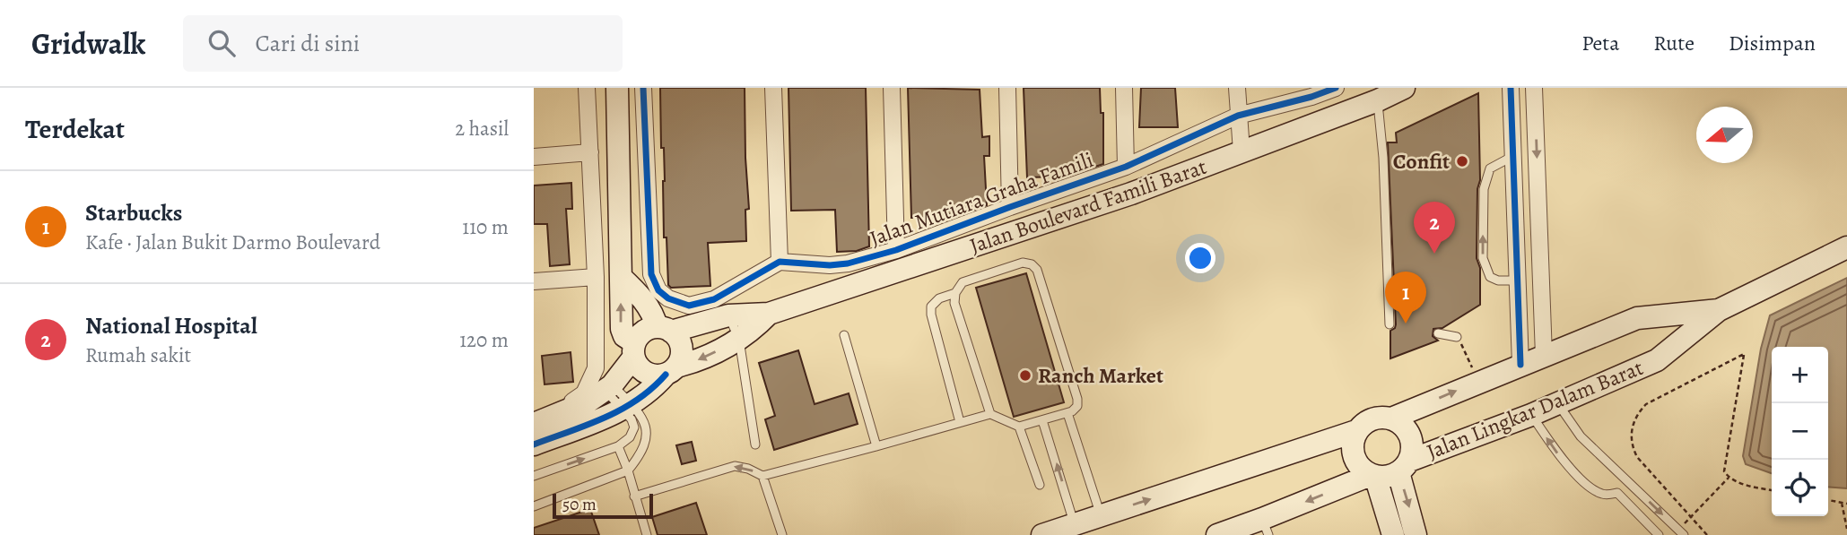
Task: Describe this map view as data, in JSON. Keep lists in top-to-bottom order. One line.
{"streets":{"main road":["Jalan Boulevard Famili Barat","Jalan Lingkar Dalam Barat"],"street":["Jalan Mutiara Graha Famili"]},"places":["Confit","Ranch Market"],"scale_bar":"50 m","north":"left","page":{"header":"Gridwalk","search":"Cari di sini","nav":["Peta","Rute","Disimpan"],"heading":["Terdekat","2 hasil"],"list":[{"mark":"1","name":"Starbucks","note":"Kafe · Jalan Bukit Darmo Boulevard","value":"110 m"},{"mark":"2","name":"National Hospital","note":"Rumah sakit","value":"120 m"}],"pins":["2","1"],"map_buttons":["+","−"],"scale":"50 m"}}
